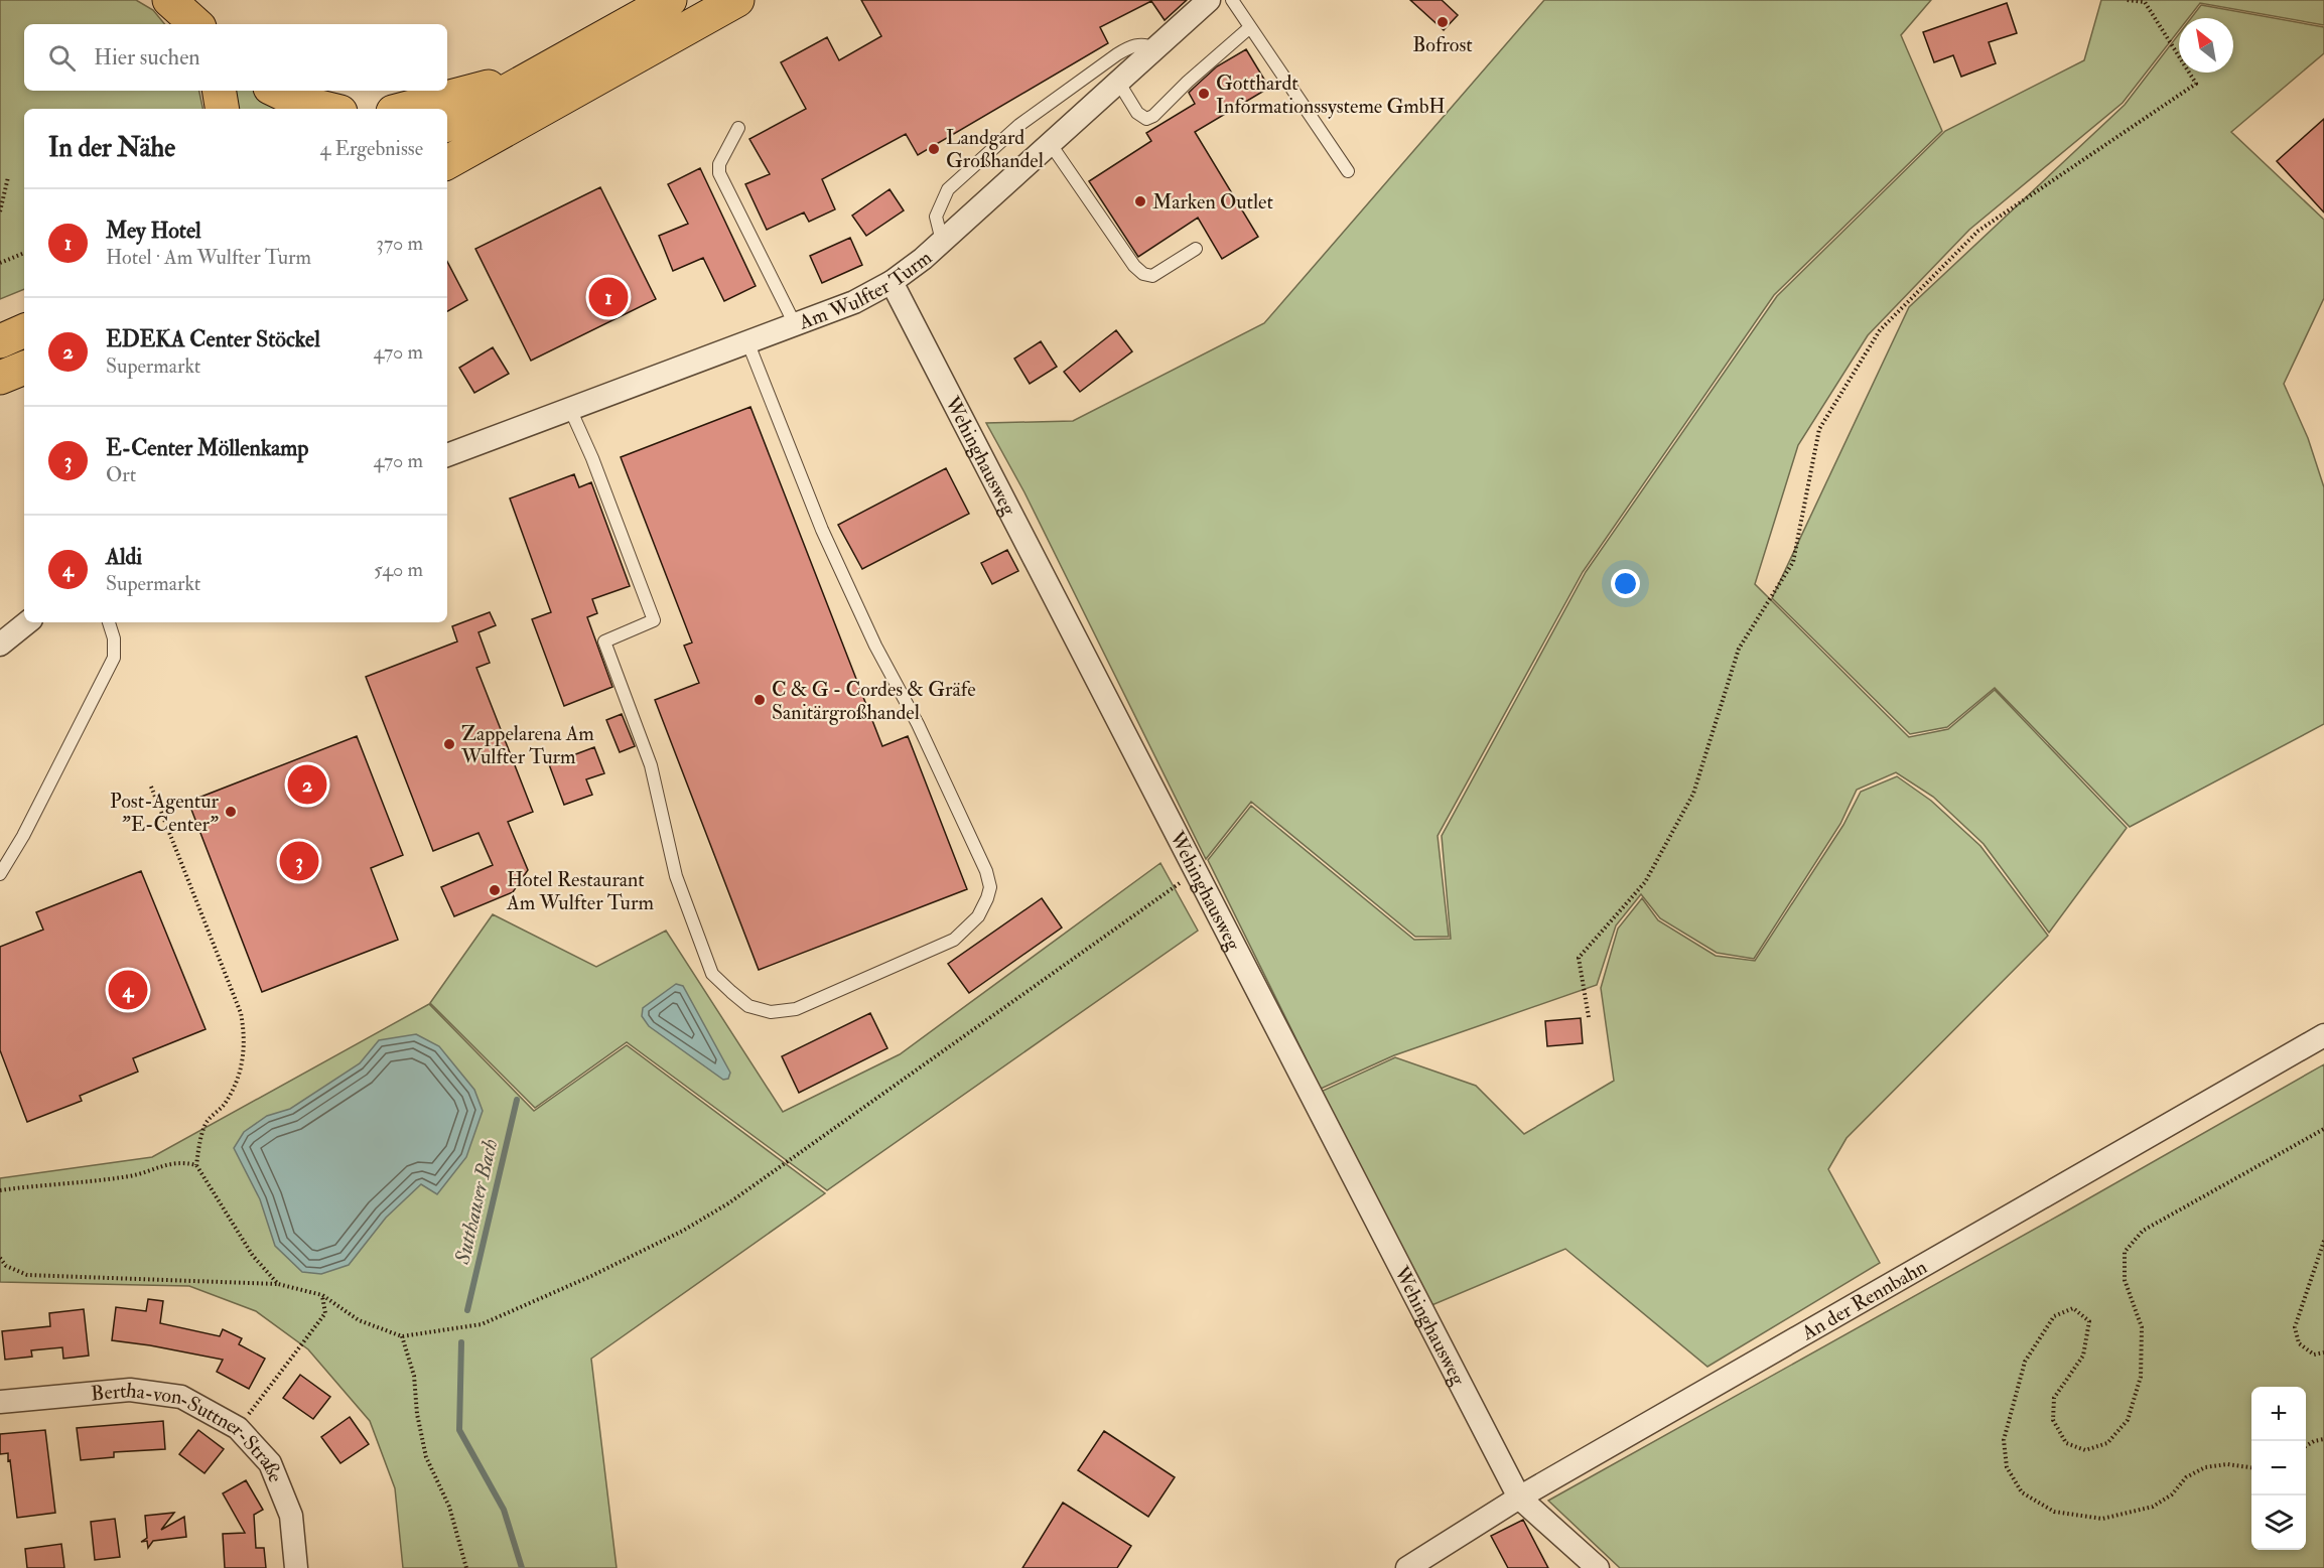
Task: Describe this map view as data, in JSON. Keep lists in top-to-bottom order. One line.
{"streets":{"street":["Am Wulfter Turm","Wehinghausweg","An der Rennbahn","Bertha-von-Suttner-Straße"]},"crossings":[["Am Wulfter Turm","Wehinghausweg"],["Wehinghausweg","An der Rennbahn"]],"water":["Sutthauser Bach"],"places":["Bofrost","Gotthardt Informationssysteme GmbH","Landgard Großhandel","Marken Outlet","C & G - Cordes & Gräfe Sanitärgroßhandel","Zappelarena Am Wulfter Turm","Post-Agentur \"E-Center\"","Hotel Restaurant Am Wulfter Turm"],"north":"top left","page":{"search":"Hier suchen","heading":["In der Nähe","4 Ergebnisse"],"list":[{"mark":"1","name":"Mey Hotel","note":"Hotel · Am Wulfter Turm","value":"370 m"},{"mark":"2","name":"EDEKA Center Stöckel","note":"Supermarkt","value":"470 m"},{"mark":"3","name":"E-Center Möllenkamp","note":"Ort","value":"470 m"},{"mark":"4","name":"Aldi","note":"Supermarkt","value":"540 m"}],"pins":["1","2","3","4"],"map_buttons":["+","−"]}}
